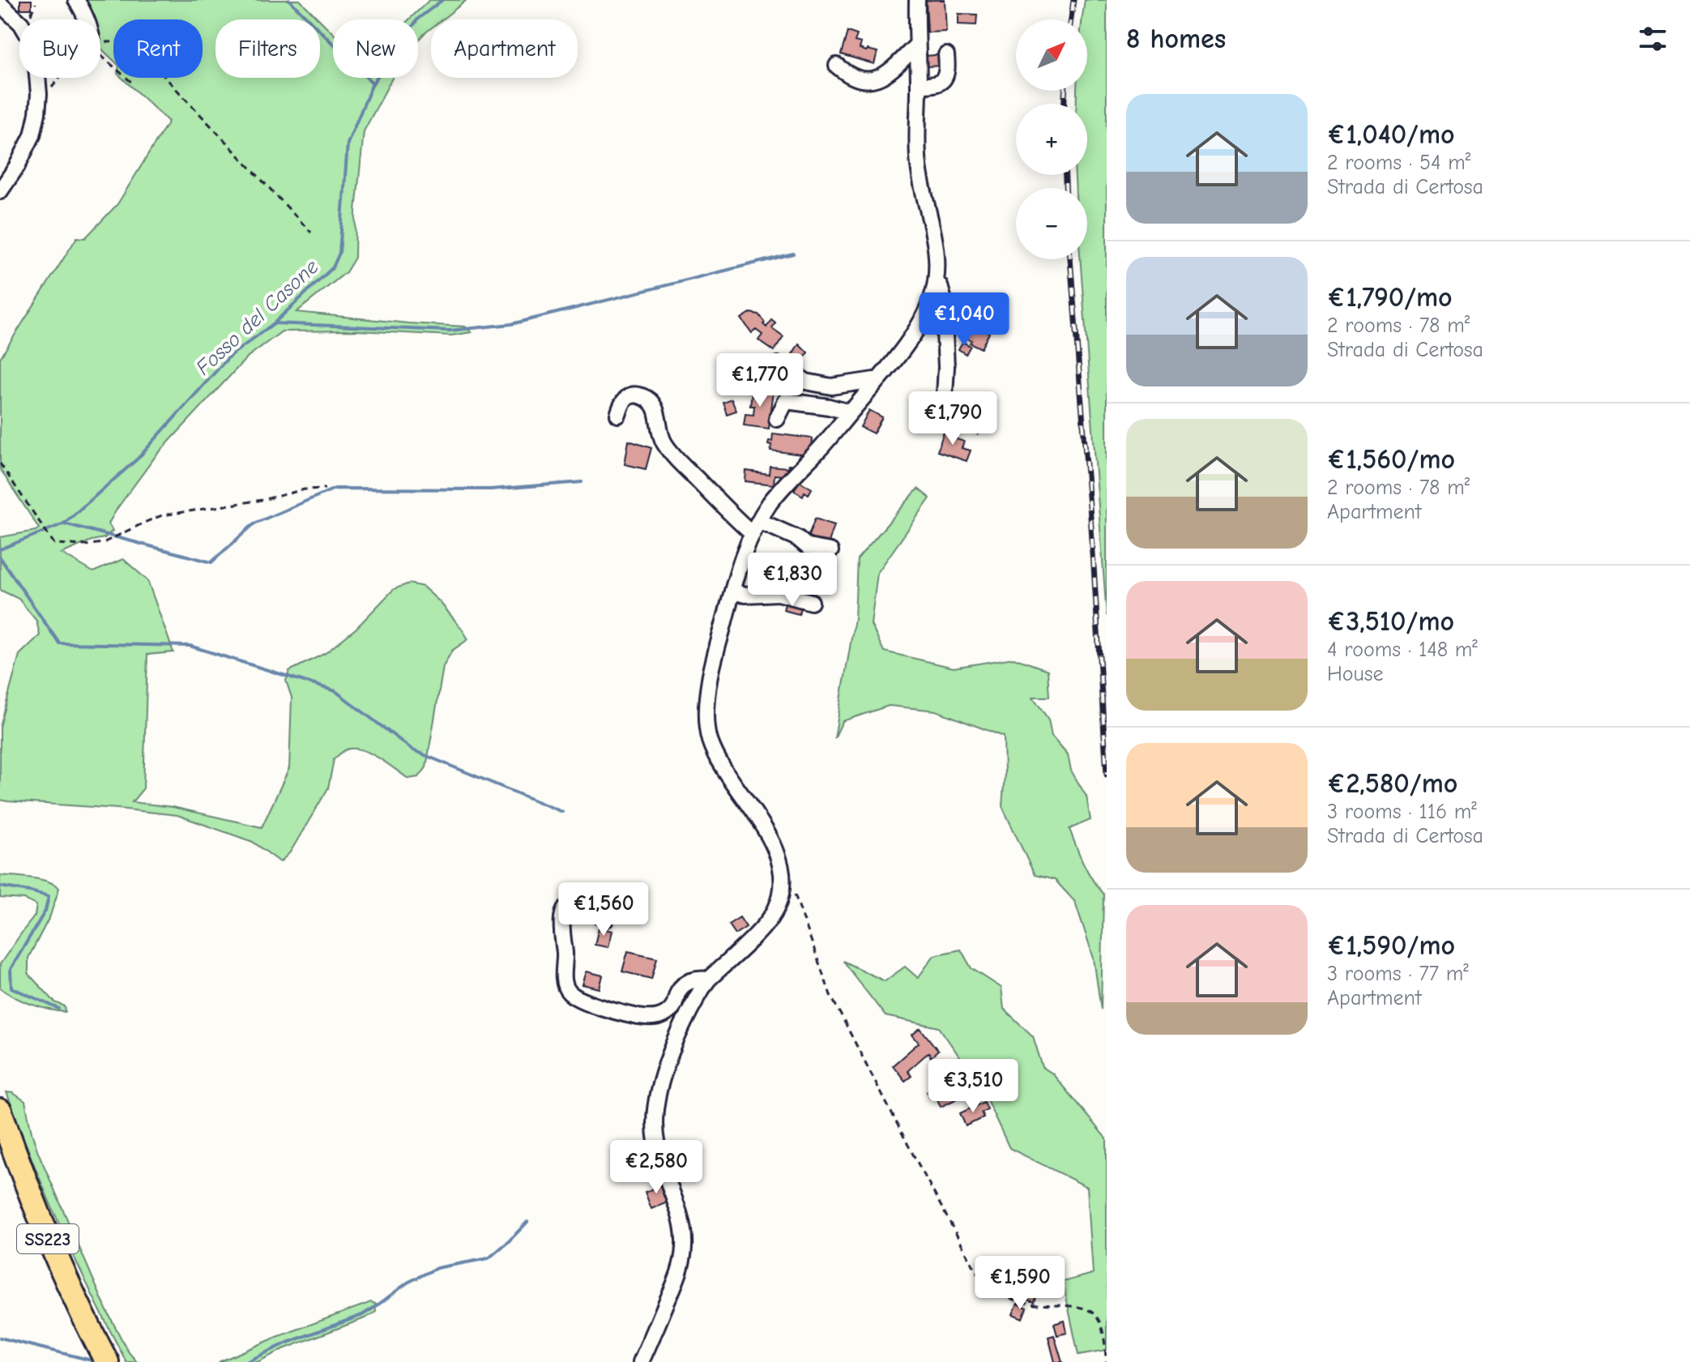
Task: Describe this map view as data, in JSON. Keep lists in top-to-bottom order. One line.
{"streets":{"highway":["SS223"]},"water":["Fosso del Casone"],"north":"top right","page":{"heading":"8 homes","map_buttons":["+","−"],"chip":["Buy","Rent","Filters","New","Apartment"],"list":[{"name":"€1,040/mo","note":"2 rooms · 54 m² · Strada di Certosa"},{"name":"€1,790/mo","note":"2 rooms · 78 m² · Strada di Certosa"},{"name":"€1,560/mo","note":"2 rooms · 78 m² · Apartment"},{"name":"€3,510/mo","note":"4 rooms · 148 m² · House"},{"name":"€2,580/mo","note":"3 rooms · 116 m² · Strada di Certosa"},{"name":"€1,590/mo","note":"3 rooms · 77 m² · Apartment"}],"price":["€1,040","€1,770","€1,790","€1,830","€1,560","€3,510","€2,580","€1,590"]}}
